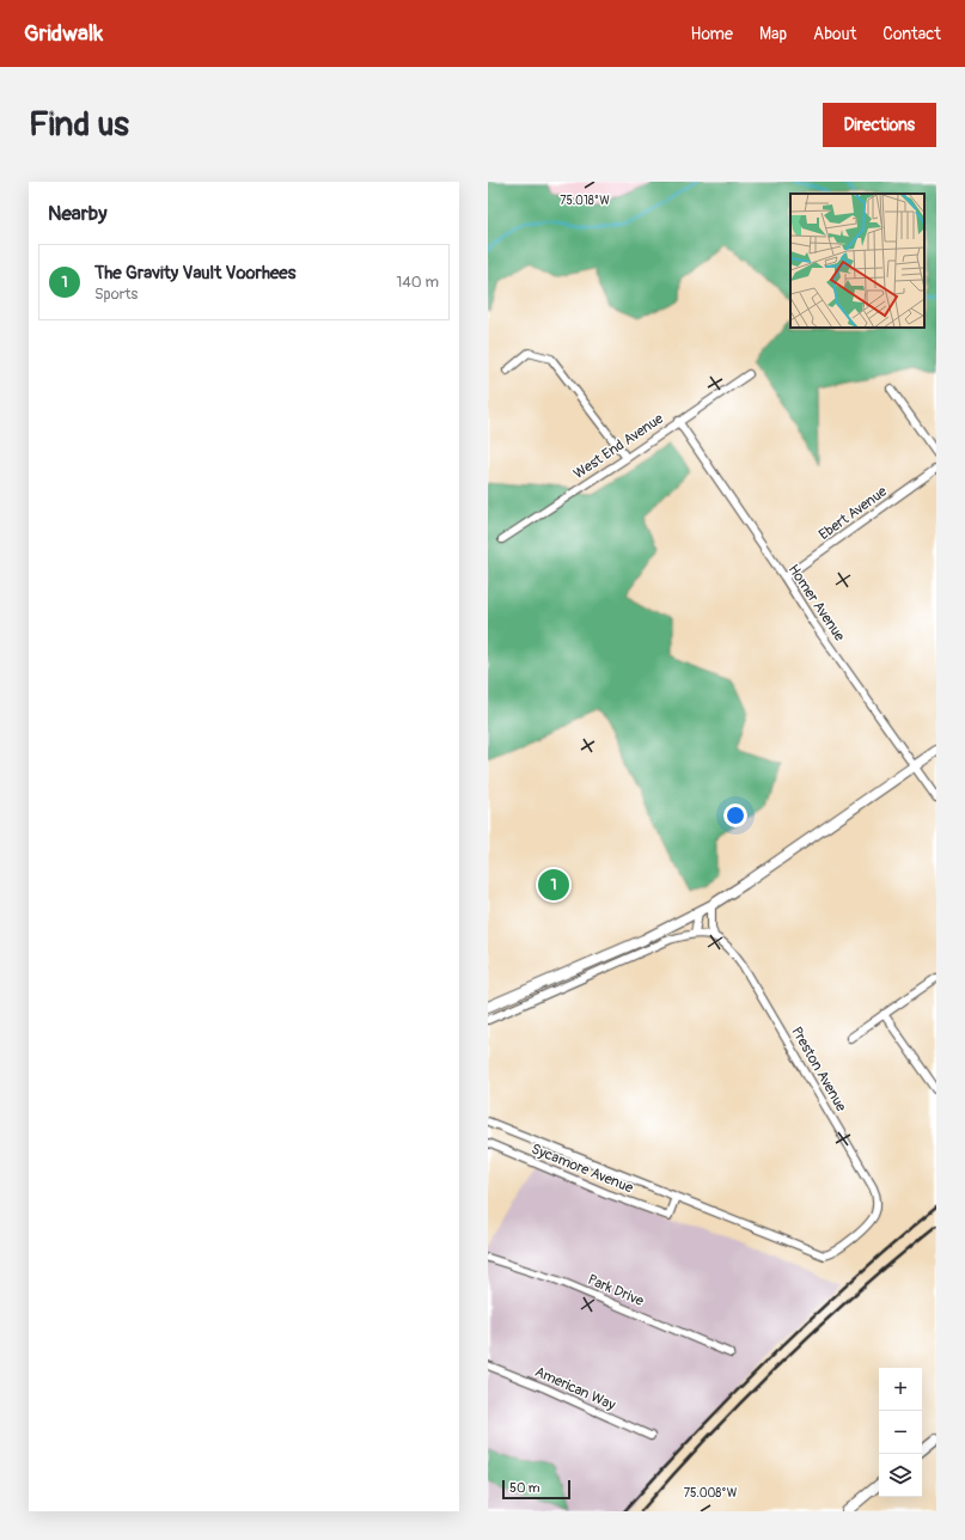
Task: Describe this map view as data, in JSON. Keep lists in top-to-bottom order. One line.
{"streets":{"street":["West End Avenue","Ebert Avenue","Homer Avenue","Preston Avenue","Sycamore Avenue","Park Drive","American Way"]},"crossings":[["West End Avenue","Homer Avenue"],["Ebert Avenue","Homer Avenue"],["Preston Avenue","Sycamore Avenue"]],"scale_bar":"50 m","page":{"header":"Gridwalk","nav":["Home","Map","About","Contact"],"buttons":"Directions","title":"Find us","heading":"Nearby","list":[{"mark":"1","name":"The Gravity Vault Voorhees","note":"Sports","value":"140 m"}],"pins":"1","map_buttons":["+","−"],"scale":"50 m"},"coordinates":["75.018°W","75.008°W"]}
